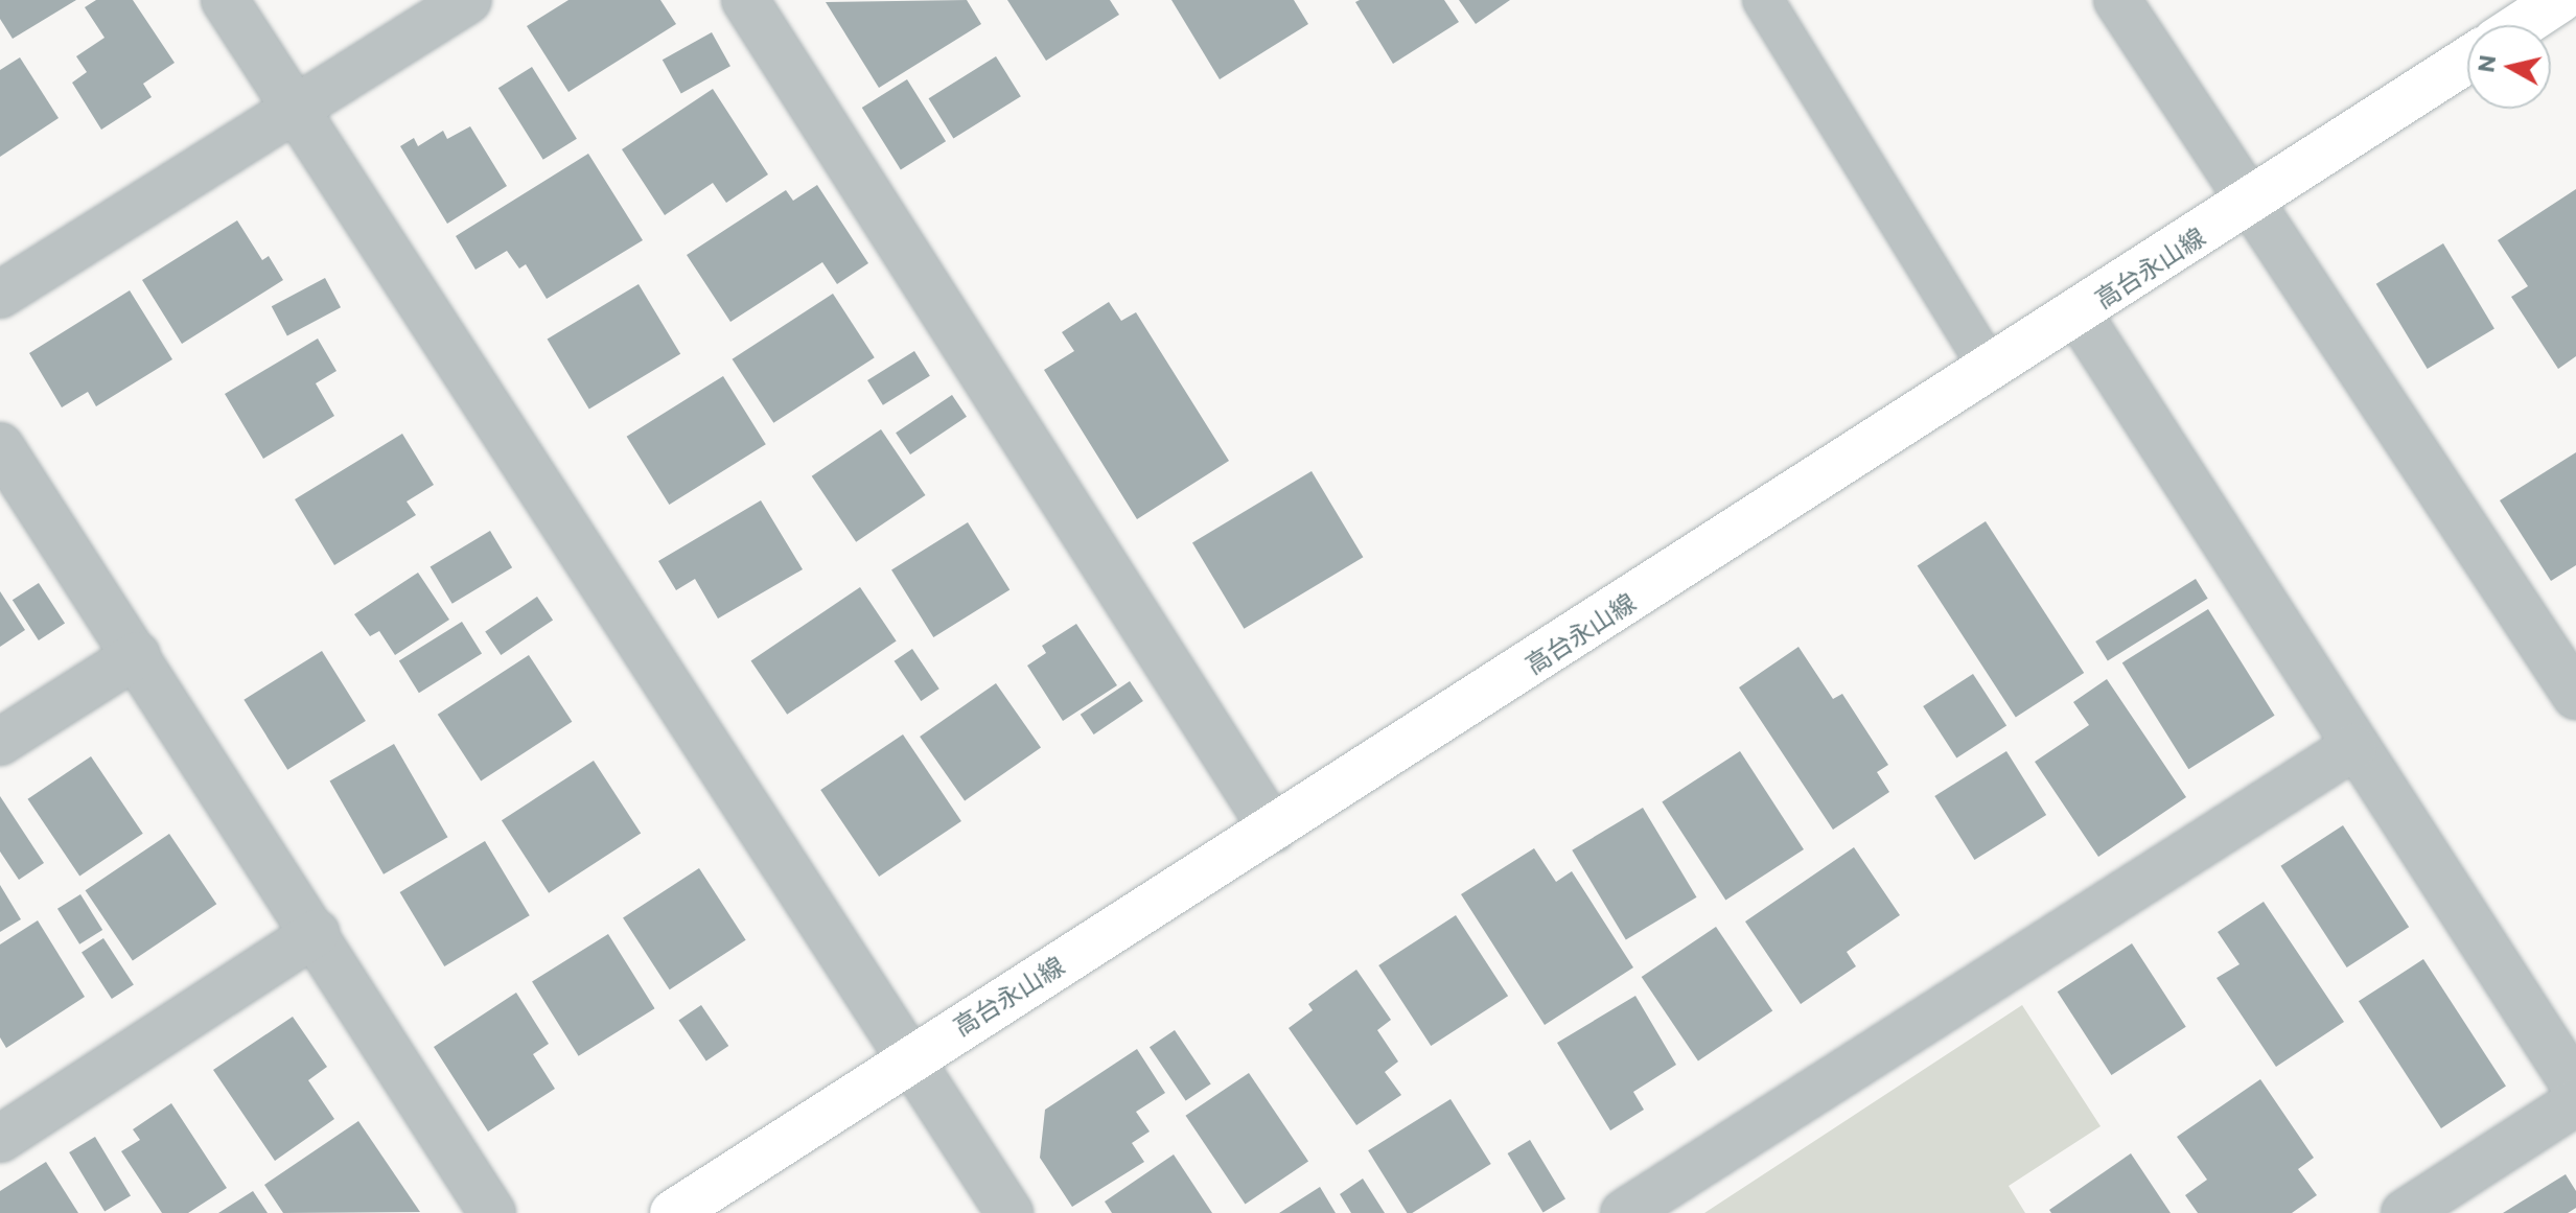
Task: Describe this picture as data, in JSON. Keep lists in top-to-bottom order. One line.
{"streets":{"street":["高台永山線"]},"north":"left"}
